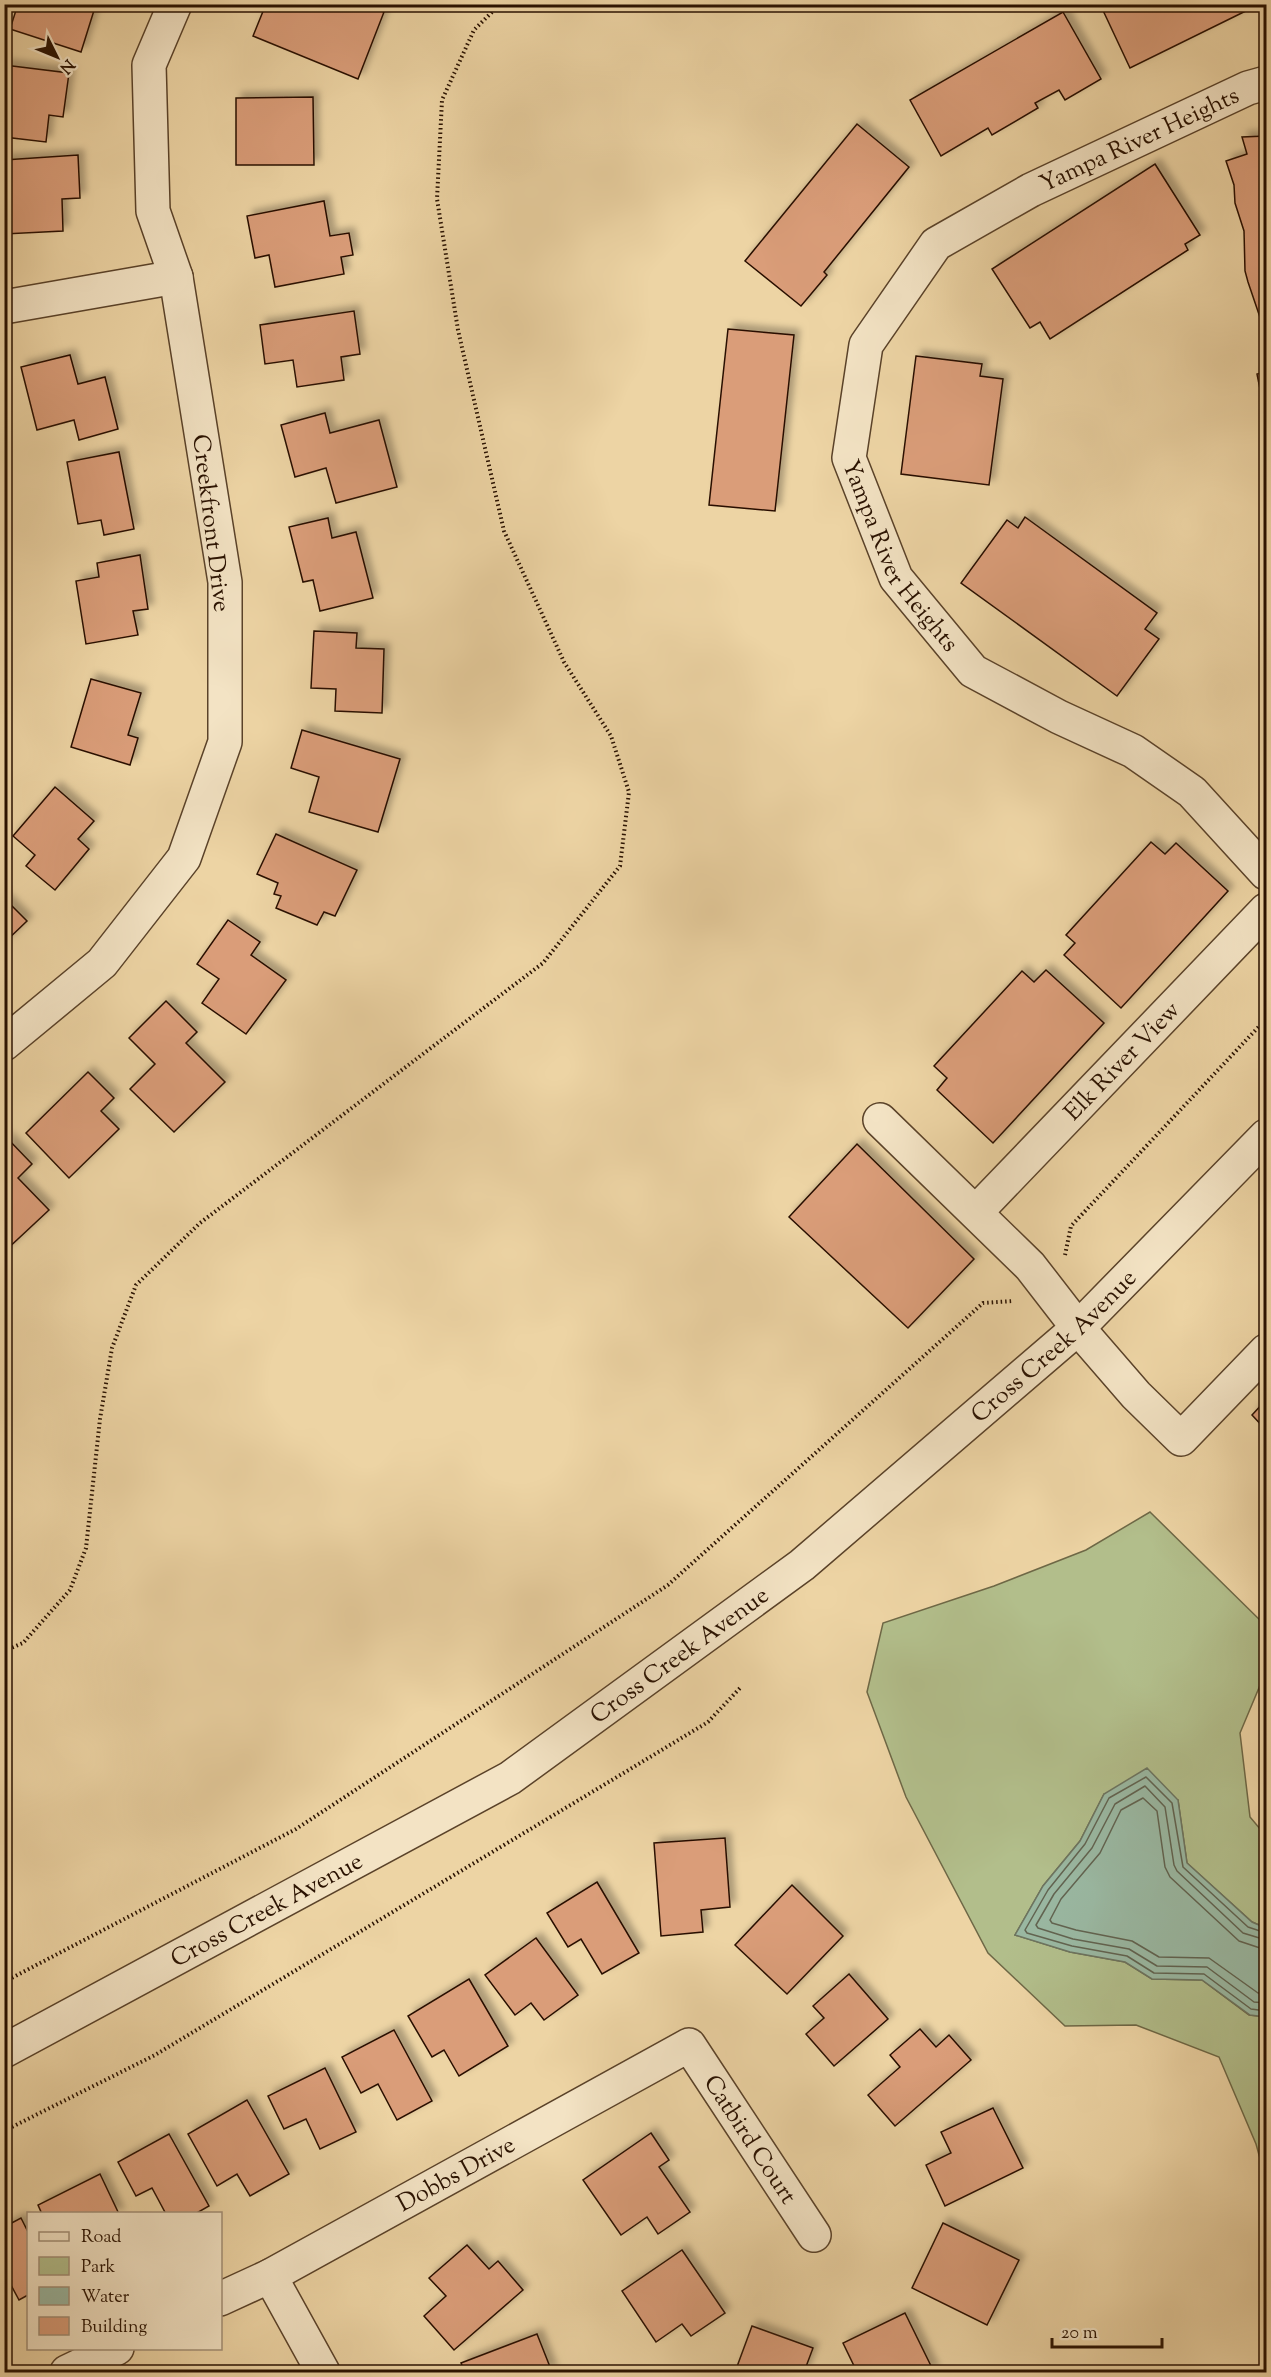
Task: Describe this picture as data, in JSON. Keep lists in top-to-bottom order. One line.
{"streets":{"street":["Yampa River Heights","Creekfront Drive","Elk River View","Cross Creek Avenue","Catbird Court","Dobbs Drive"]},"crossings":[["Catbird Court","Dobbs Drive"]],"legend":["Road","Park","Water","Building"],"scale_bar":"20 m","north":"bottom right"}
